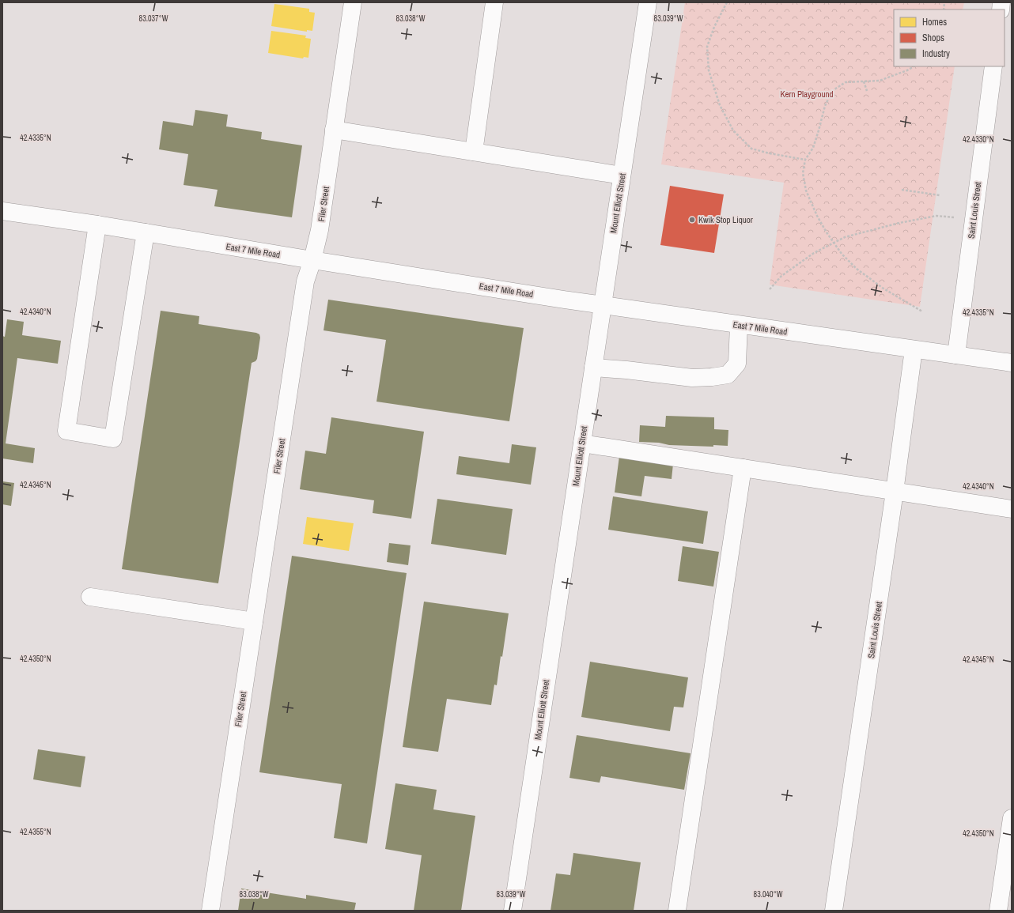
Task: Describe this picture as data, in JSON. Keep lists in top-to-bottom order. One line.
{"streets":{"street":["Mount Elliott Street","Filer Street","Saint Louis Street","East 7 Mile Road"]},"crossings":[["Mount Elliott Street","East 7 Mile Road"],["Filer Street","East 7 Mile Road"],["Saint Louis Street","East 7 Mile Road"]],"parks":["Kern Playground"],"places":["Kwik Stop Liquor"],"legend":["Homes","Shops","Industry"],"coordinates":["83.037°W","83.038°W","83.039°W","42.4335°N","42.4330°N","42.4340°N","42.4345°N","42.4350°N","42.4355°N","83.040°W"]}
